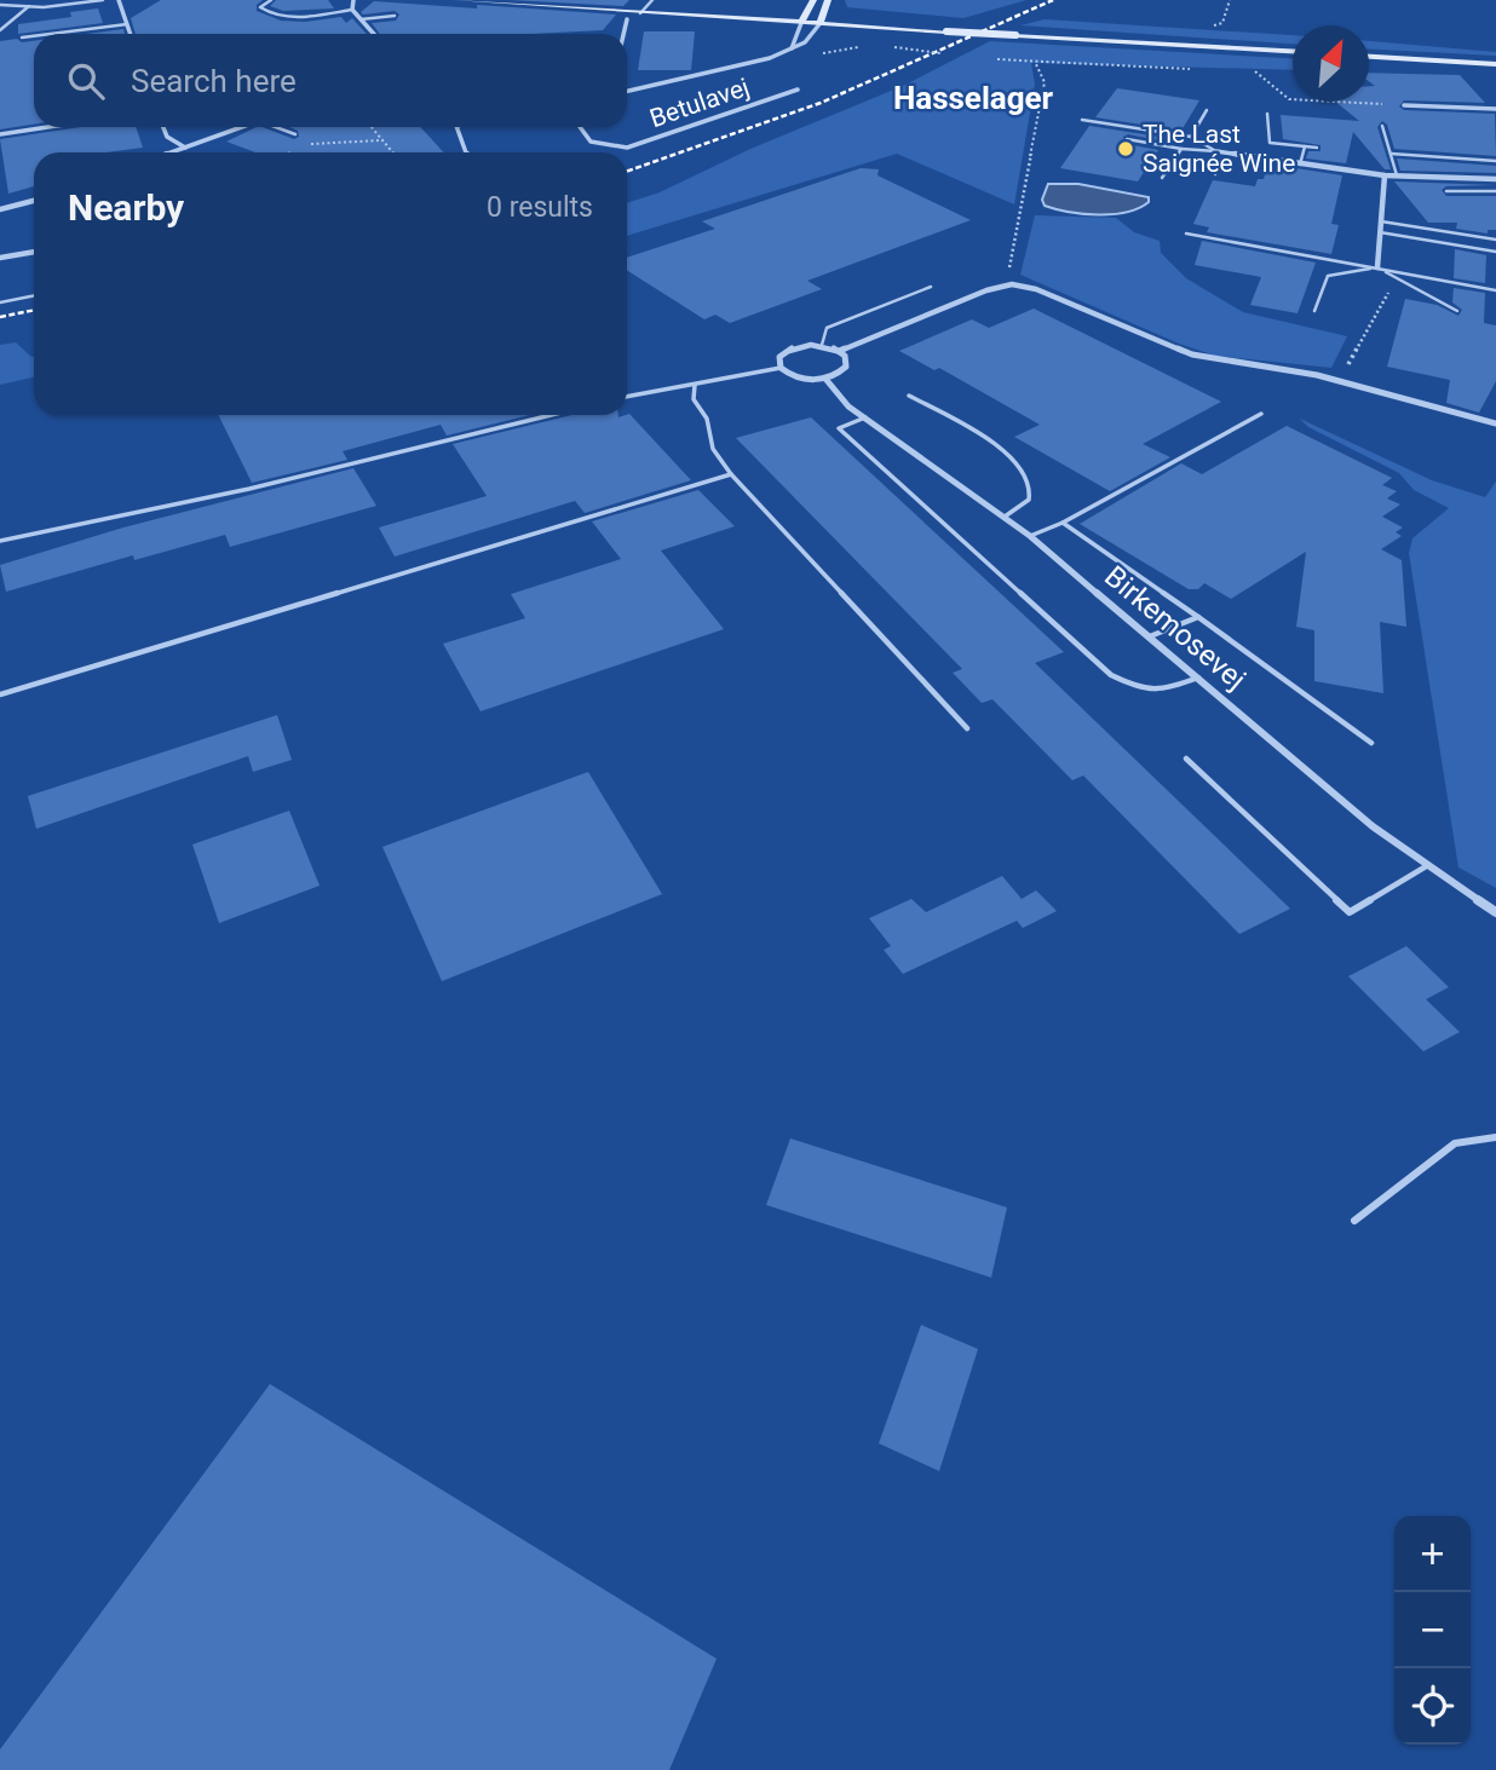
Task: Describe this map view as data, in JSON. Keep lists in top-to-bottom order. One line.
{"streets":{"street":["Betulavej","Birkemosevej"]},"districts":["Hasselager"],"places":["The Last Saignée Wine"],"north":"top right","page":{"search":"Search here","heading":["Nearby","0 results"],"map_buttons":["+","−"]}}
